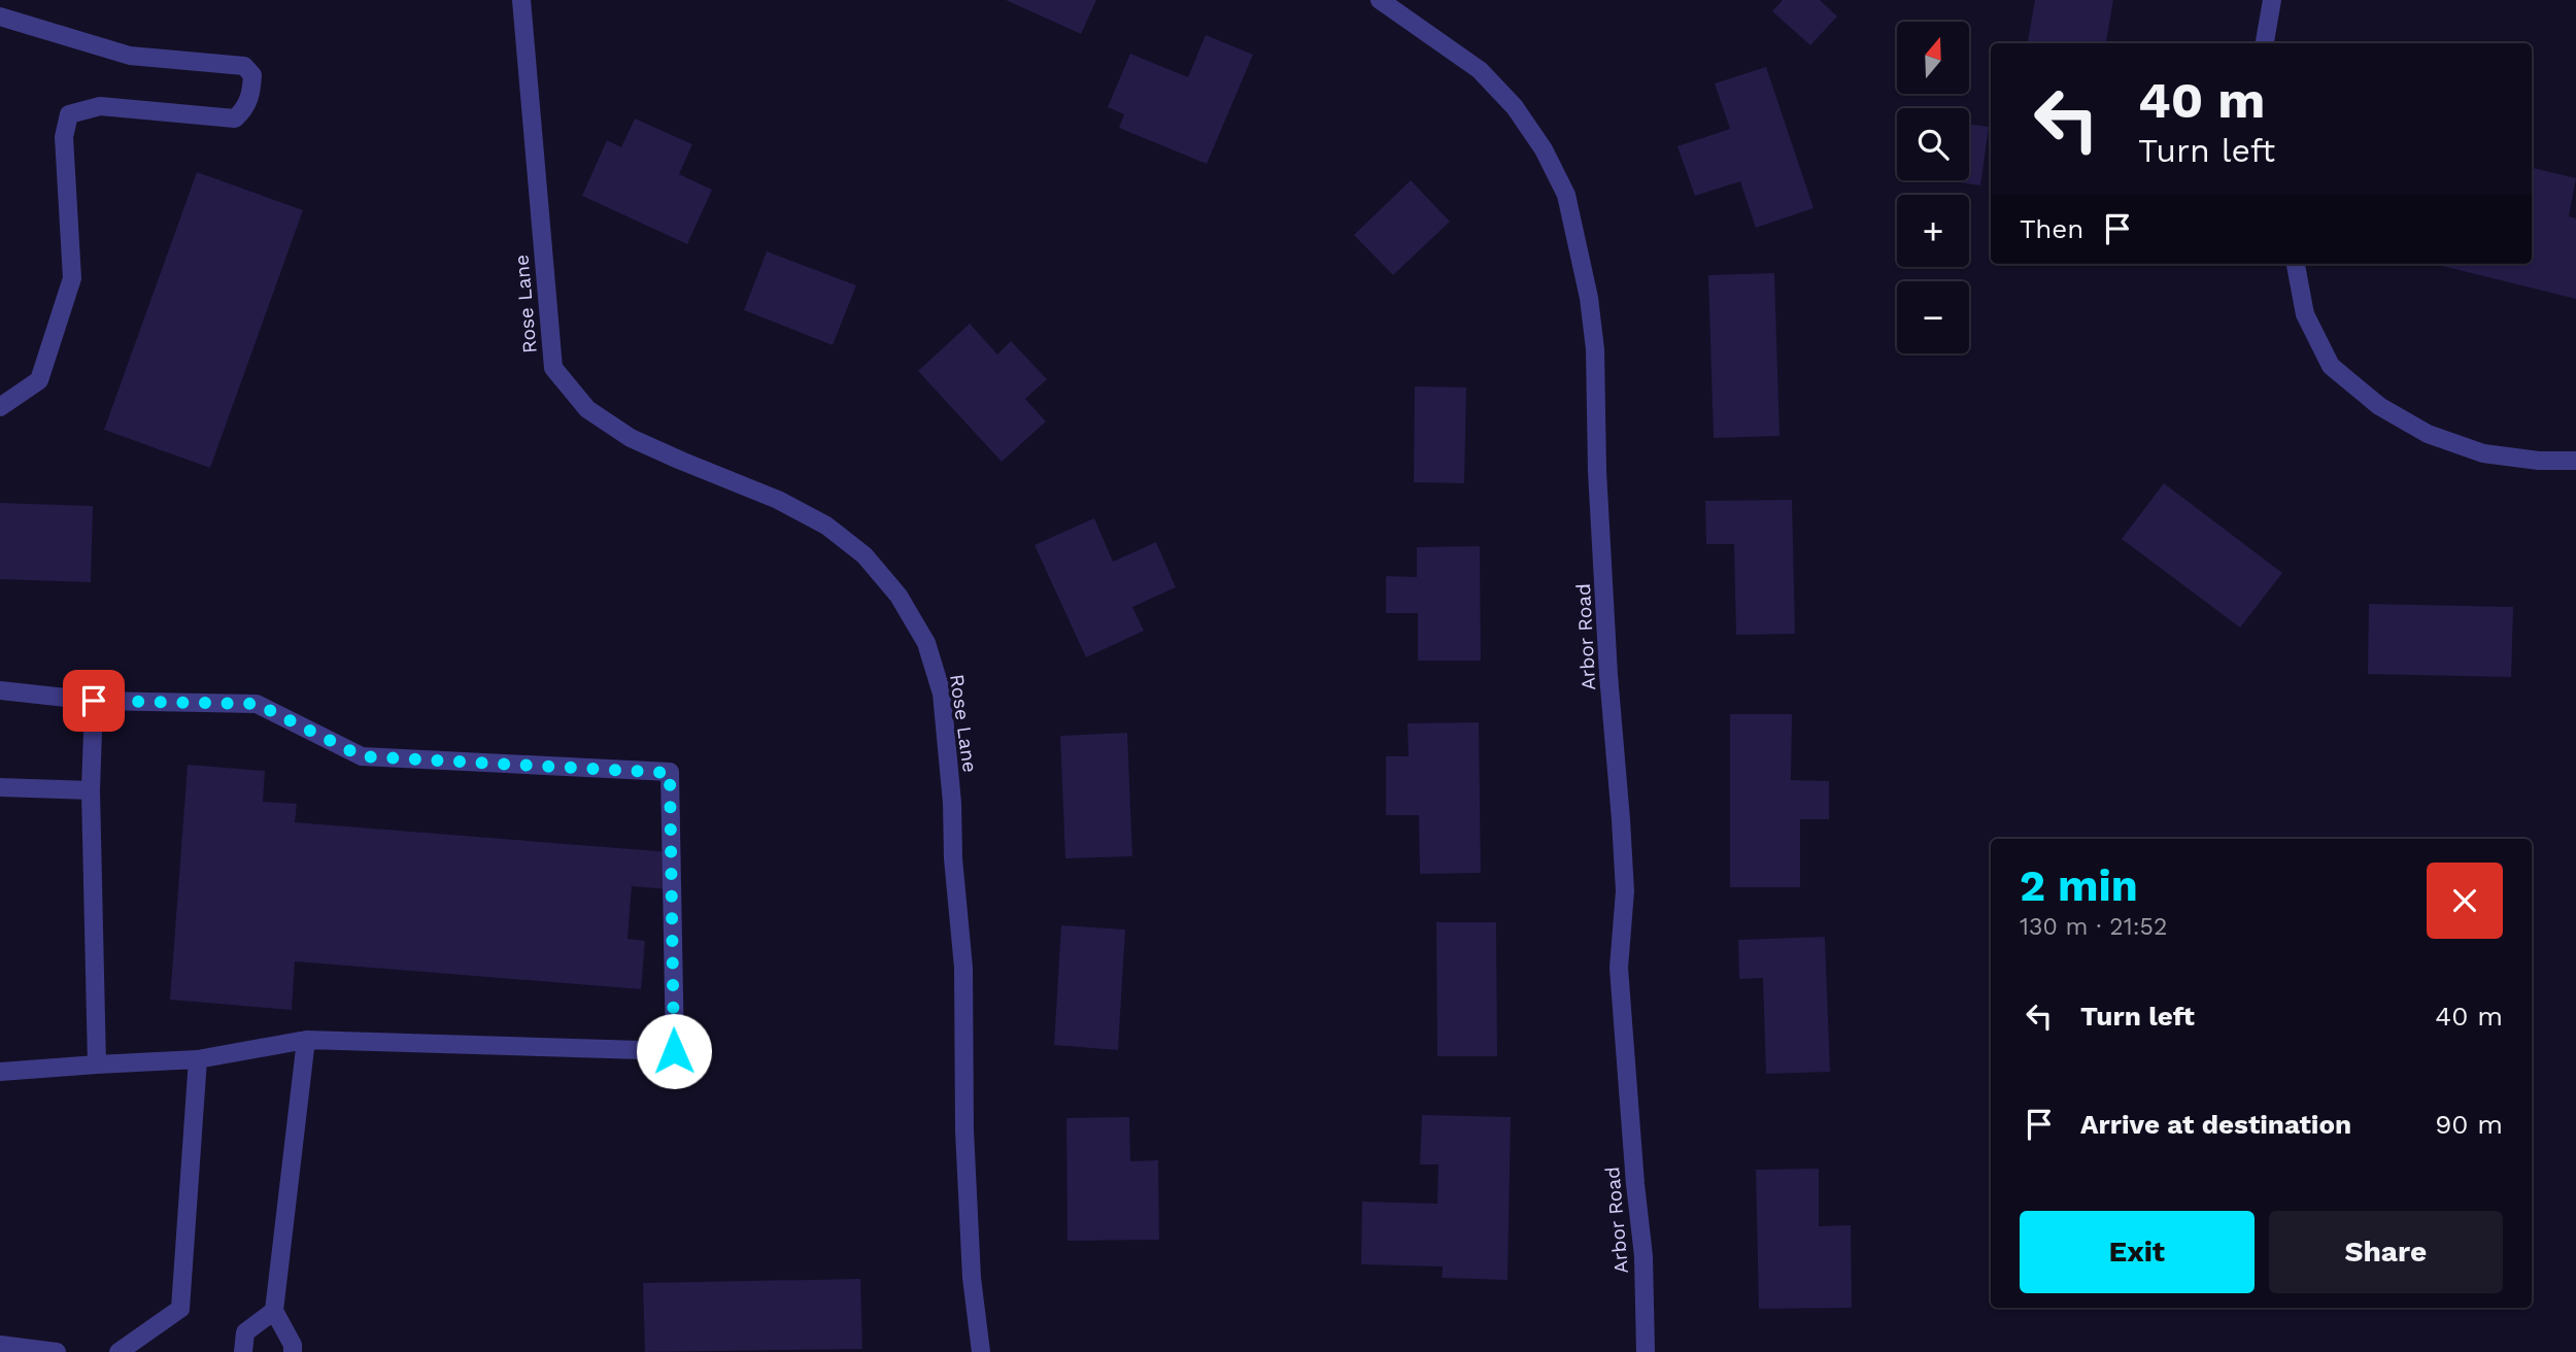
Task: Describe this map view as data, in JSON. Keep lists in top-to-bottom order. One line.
{"streets":{"street":["Rose Lane","Arbor Road"]},"north":"top","page":{"map_buttons":["+","−"],"turn":["40 m","Turn left"],"then":"Then","heading":["2 min","130 m · 21:52"],"list":[{"name":"Turn left","value":"40 m"},{"name":"Arrive at destination","value":"90 m"}],"buttons":["Exit","Share"]}}
